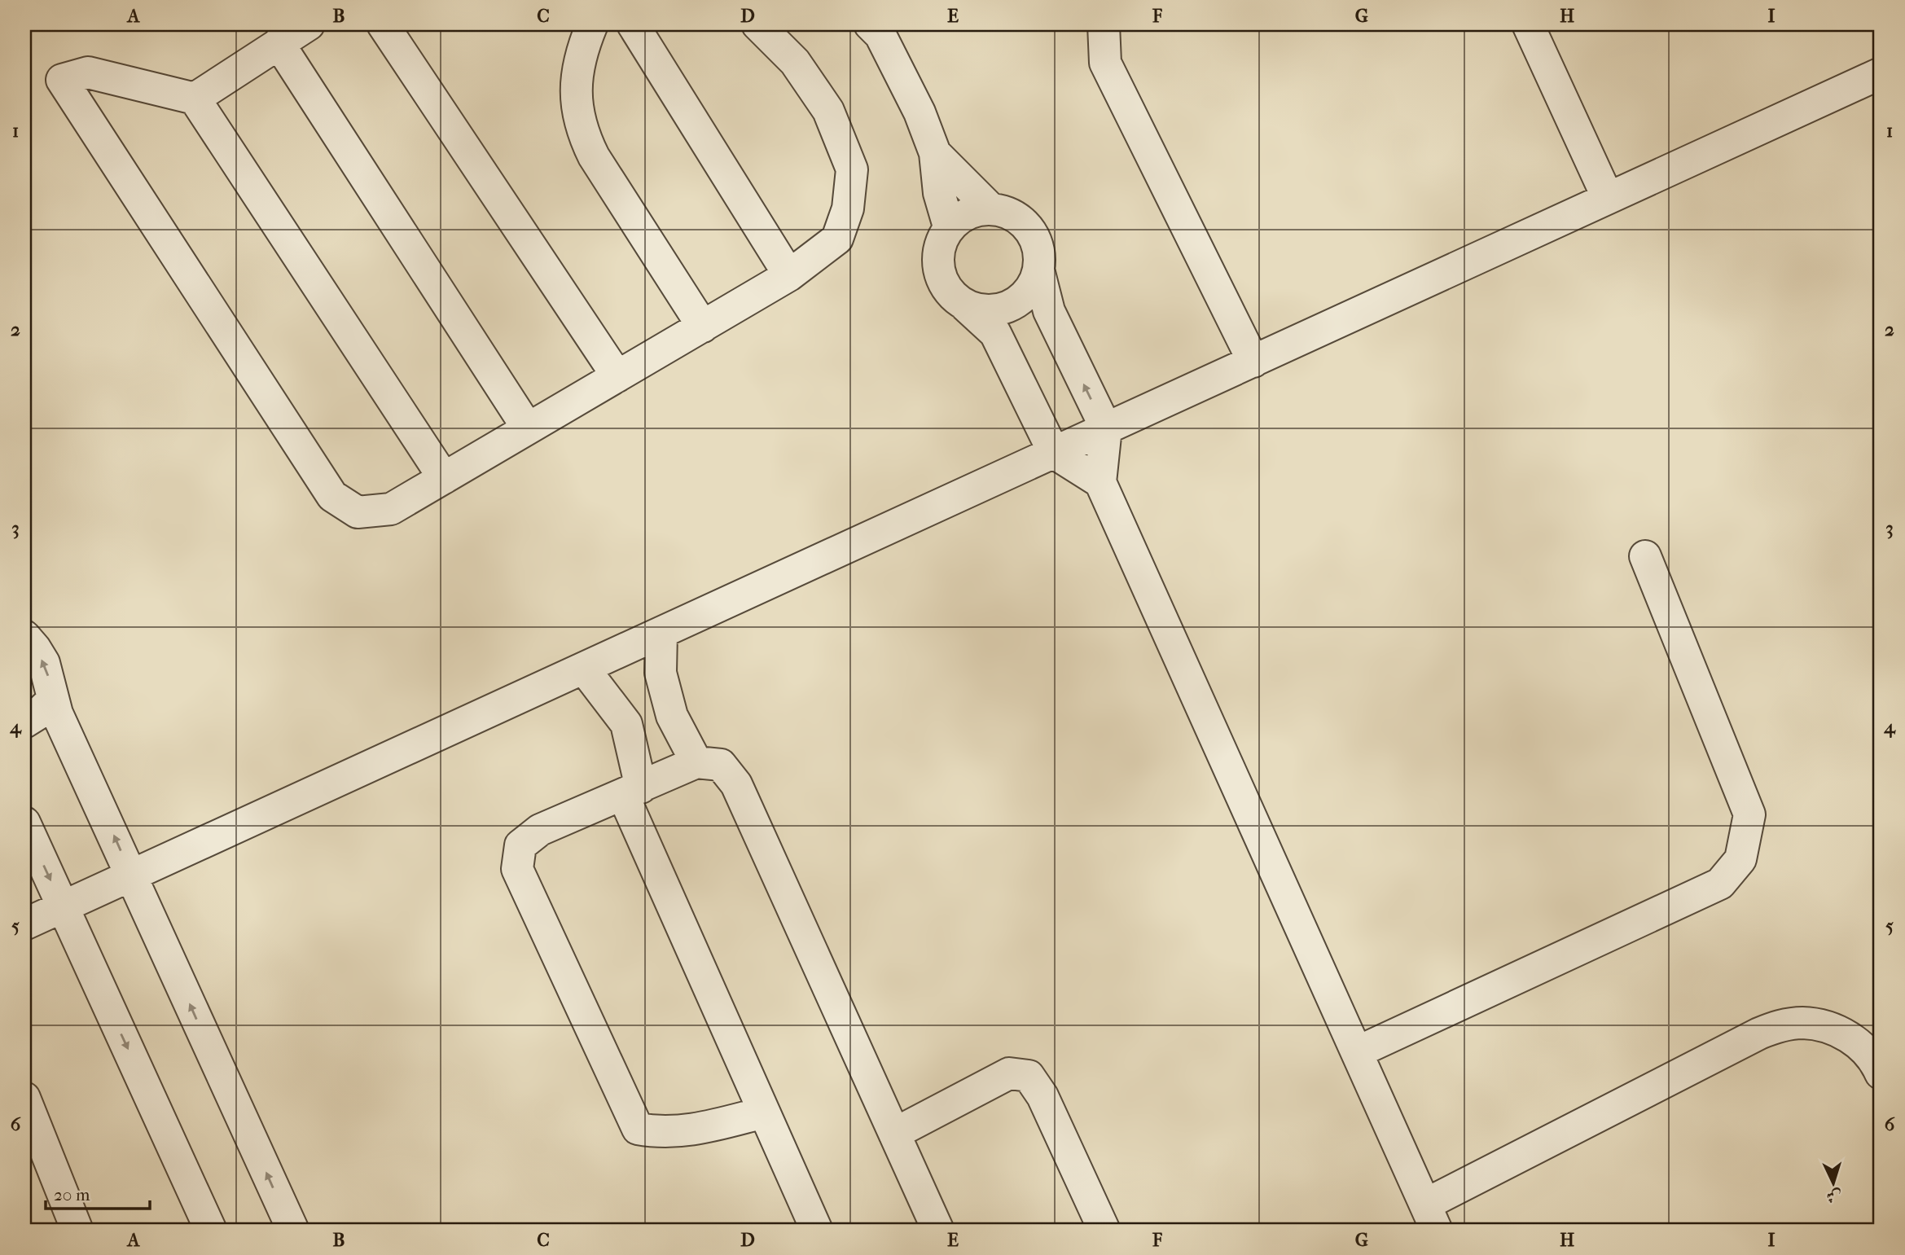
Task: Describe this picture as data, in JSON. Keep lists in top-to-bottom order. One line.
{"scale_bar":"20 m","north":"bottom","grid":{"columns":["A","B","C","D","E","F","G","H","I"],"rows":["1","2","3","4","5","6"]}}
